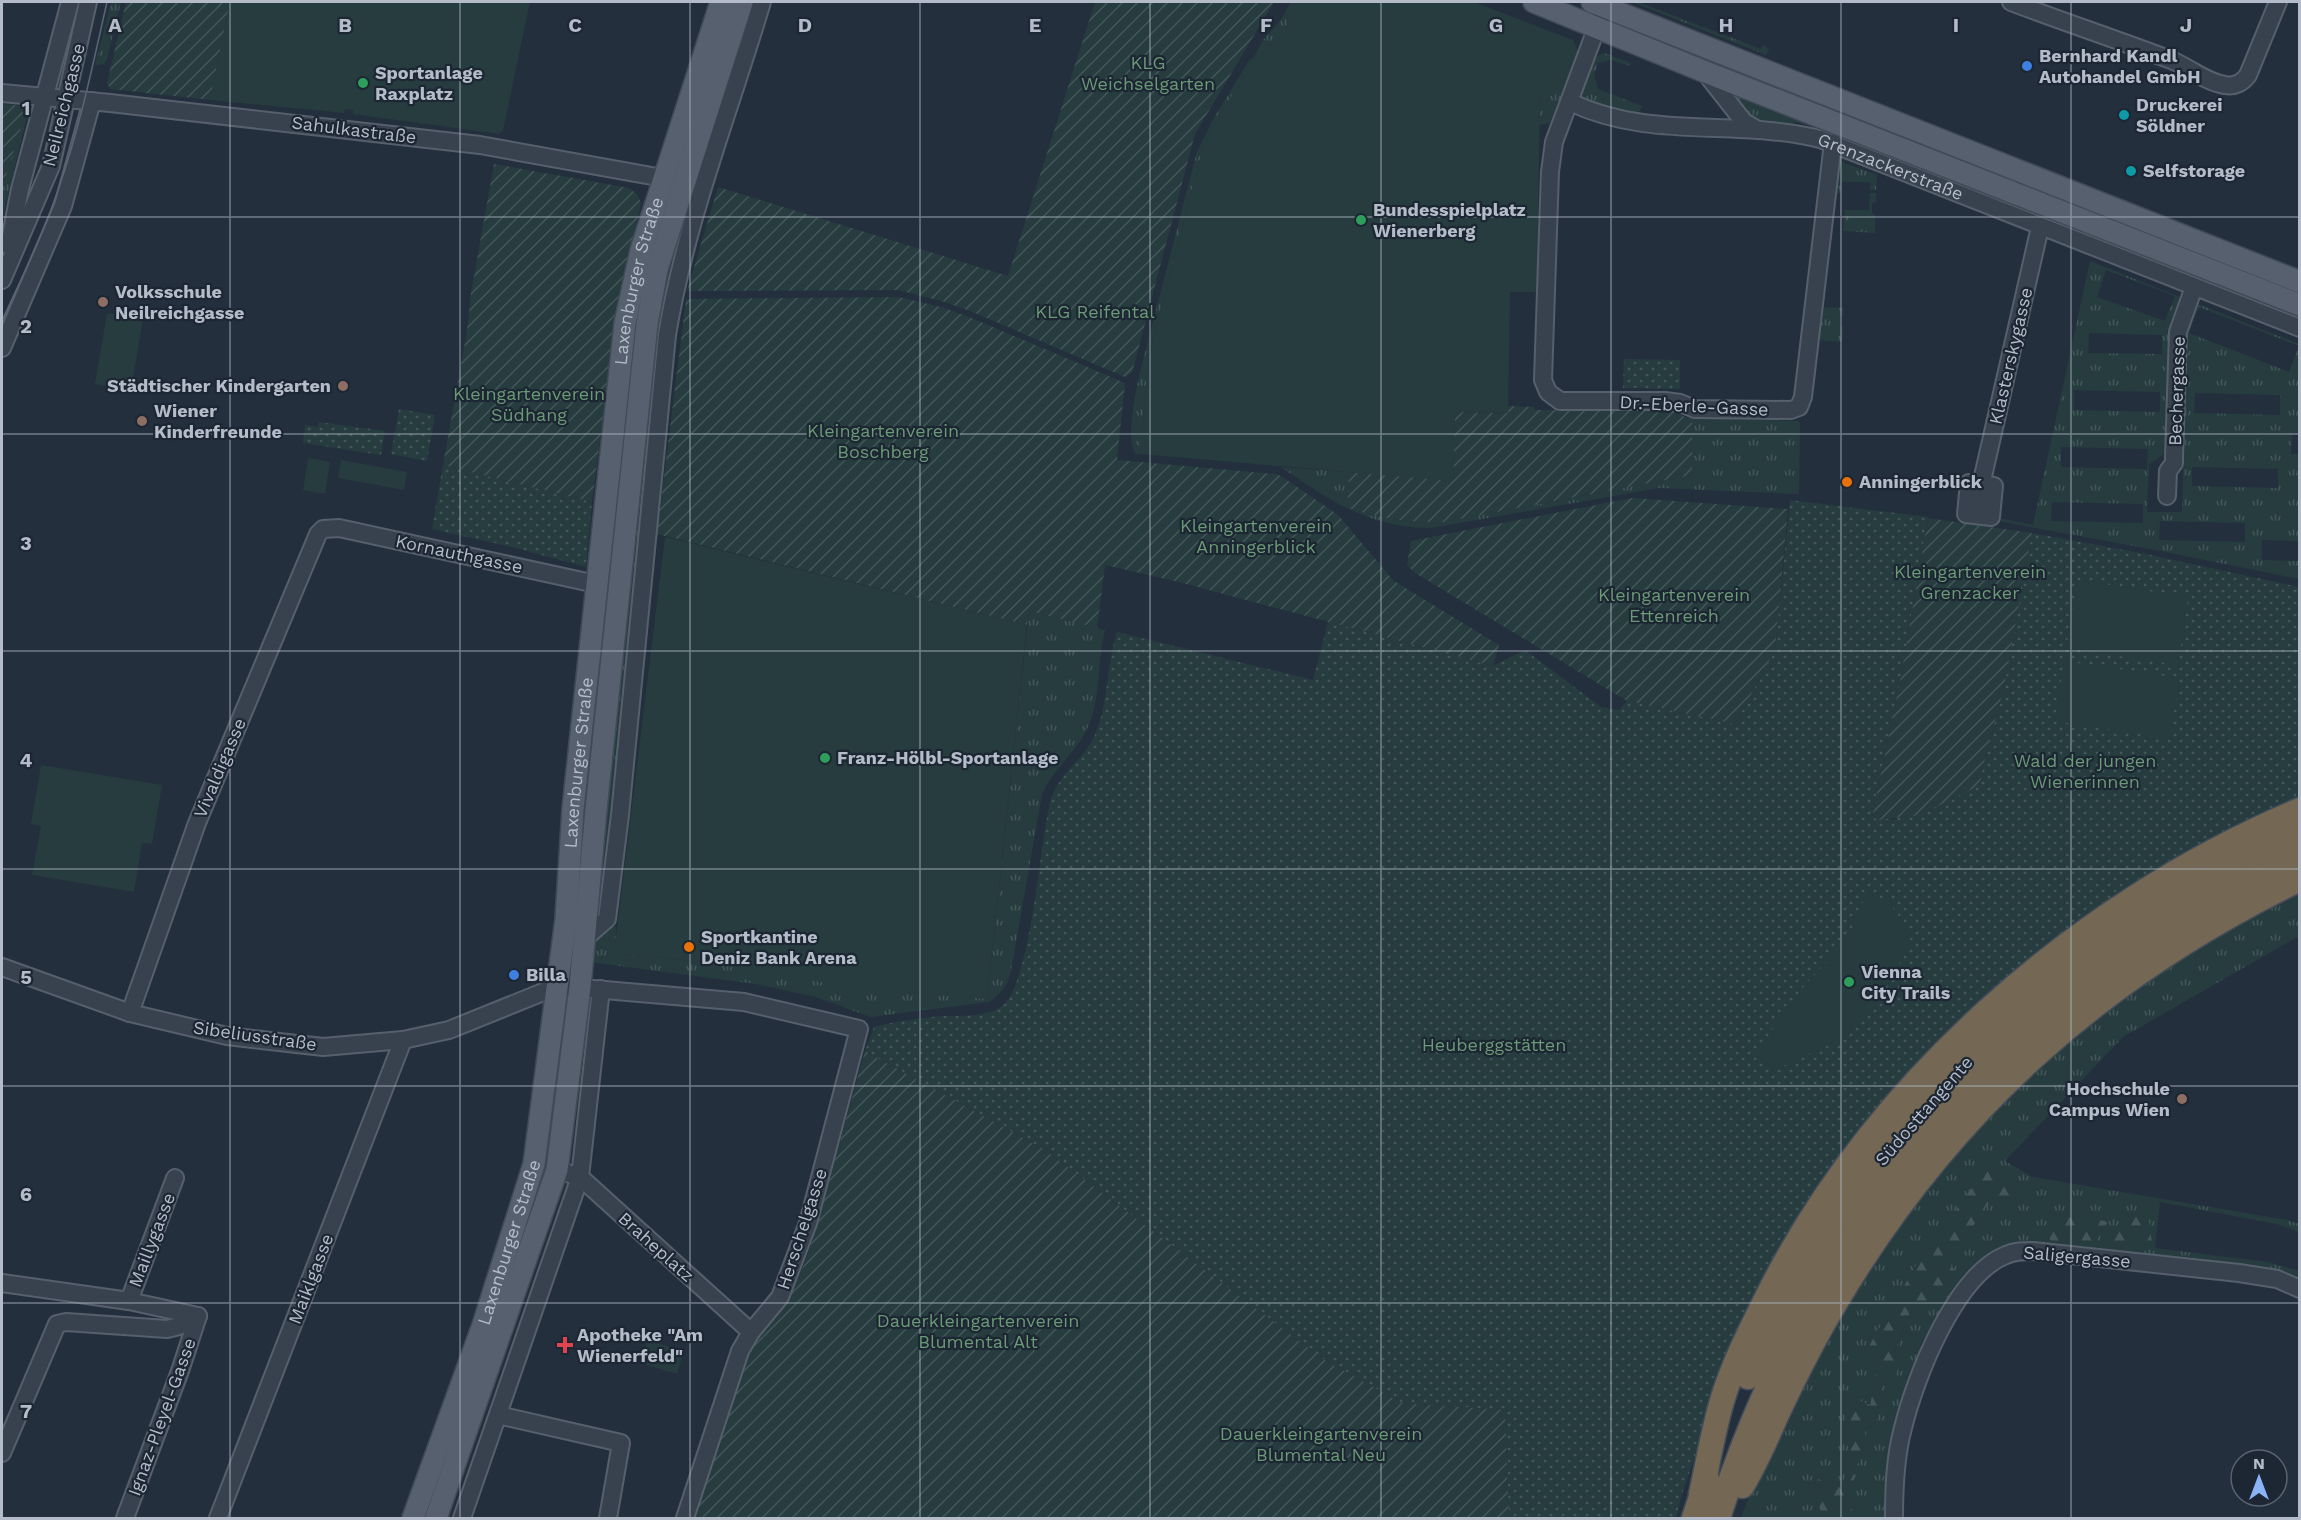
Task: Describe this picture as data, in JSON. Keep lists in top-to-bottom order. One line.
{"streets":{"highway":["Südosttangente"],"main road":["Grenzackerstraße","Laxenburger Straße"],"street":["Neilreichgasse","Sahulkastraße","Klasterskygasse","Bechergasse","Dr.-Eberle-Gasse","Kornauthgasse","Vivaldigasse","Sibeliusstraße","Herschelgasse","Maillygasse","Braheplatz","Saligergasse","Maiklgasse","Ignaz-Pleyel-Gasse"]},"crossings":[["Neilreichgasse","Sahulkastraße"],["Sahulkastraße","Laxenburger Straße"],["Grenzackerstraße","Klasterskygasse"],["Grenzackerstraße","Bechergasse"],["Grenzackerstraße","Dr.-Eberle-Gasse"],["Laxenburger Straße","Kornauthgasse"],["Laxenburger Straße","Sibeliusstraße"],["Laxenburger Straße","Braheplatz"],["Kornauthgasse","Vivaldigasse"],["Vivaldigasse","Sibeliusstraße"],["Sibeliusstraße","Herschelgasse"],["Sibeliusstraße","Maiklgasse"],["Herschelgasse","Braheplatz"]],"parks":["KLG Weichselgarten","KLG Reifental","Kleingartenverein Südhang","Kleingartenverein Boschberg","Kleingartenverein Anningerblick","Kleingartenverein Grenzacker","Kleingartenverein Ettenreich","Wald der jungen Wienerinnen","Heuberggstätten","Dauerkleingartenverein Blumental Alt","Dauerkleingartenverein Blumental Neu"],"places":{"other":["Bernhard Kandl Autohandel GmbH","Sportanlage Raxplatz","Druckerei Söldner","Selfstorage","Bundesspielplatz Wienerberg","Volksschule Neilreichgasse","Städtischer Kindergarten","Wiener Kinderfreunde","Anningerblick","Franz-Hölbl-Sportanlage","Sportkantine Deniz Bank Arena","Billa","Vienna City Trails","Hochschule Campus Wien"],"health":["Apotheke \"Am Wienerfeld\""]},"north":"top","grid":{"columns":["A","B","C","D","E","F","G","H","I","J"],"rows":["1","2","3","4","5","6","7"]}}
